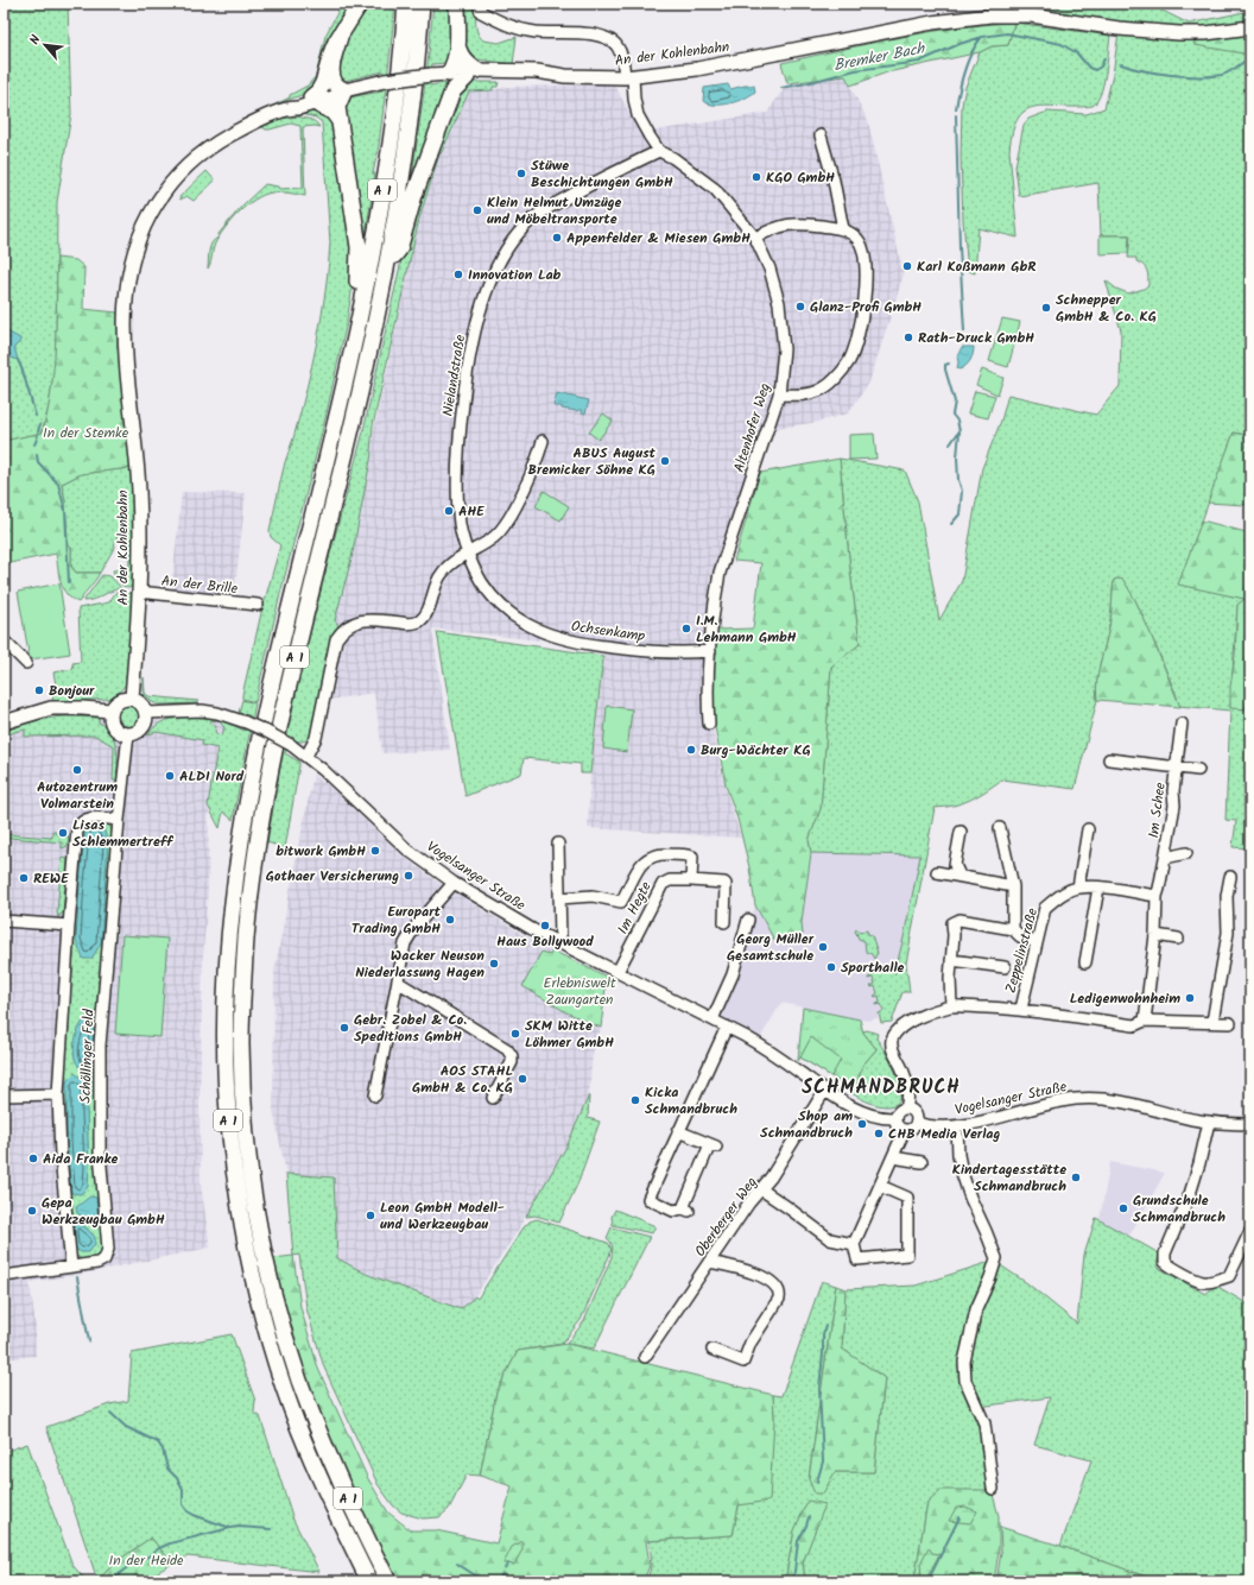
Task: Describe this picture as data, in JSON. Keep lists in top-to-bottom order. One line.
{"streets":{"highway":["A 1"],"main road":["An der Kohlenbahn"],"street":["Nielandstraße","Altenhofer Weg","An der Brille","Ochsenkamp","Im Schee","Vogelsanger Straße","Im Hegte","Zeppelinstraße","Schöllinger Feld","Oberberger Weg"]},"crossings":[["An der Kohlenbahn","Altenhofer Weg"],["An der Kohlenbahn","An der Brille"],["An der Kohlenbahn","Vogelsanger Straße"],["An der Kohlenbahn","Schöllinger Feld"],["Nielandstraße","Altenhofer Weg"],["Nielandstraße","Ochsenkamp"],["Altenhofer Weg","Ochsenkamp"],["Im Schee","Zeppelinstraße"],["Vogelsanger Straße","Im Hegte"],["Vogelsanger Straße","Schöllinger Feld"],["Vogelsanger Straße","Oberberger Weg"]],"districts":["SCHMANDBRUCH"],"water":["Bremker Bach"],"parks":["In der Stemke","Erlebniswelt Zaungarten","In der Heide"],"places":["Stüwe Beschichtungen GmbH","KGO GmbH","Klein Helmut Umzüge und Möbeltransporte","Appenfelder & Miesen GmbH","Karl Koßmann GbR","Innovation Lab","Glanz-Profi GmbH","Schnepper GmbH & Co. KG","Rath-Druck GmbH","ABUS August Bremicker Söhne KG","AHE","I.M. Lehmann GmbH","Bonjour","Burg-Wächter KG","Autozentrum Volmarstein","ALDI Nord","Lisas Schlemmertreff","bitwork GmbH","Gothaer Versicherung","REWE","Europart Trading GmbH","Haus Bollywood","Georg Müller Gesamtschule","Wacker Neuson Niederlassung Hagen","Sporthalle","Ledigenwohnheim","Gebr. Zobel & Co. Speditions GmbH","SKM Witte Löhmer GmbH","AOS STAHL GmbH & Co. KG","Kicka Schmandbruch","Shop am Schmandbruch","CHB Media Verlag","Aida Franke","Kindertagesstätte Schmandbruch","Grundschule Schmandbruch","Gepa Werkzeugbau GmbH","Leon GmbH Modell- und Werkzeugbau"],"north":"top left"}
